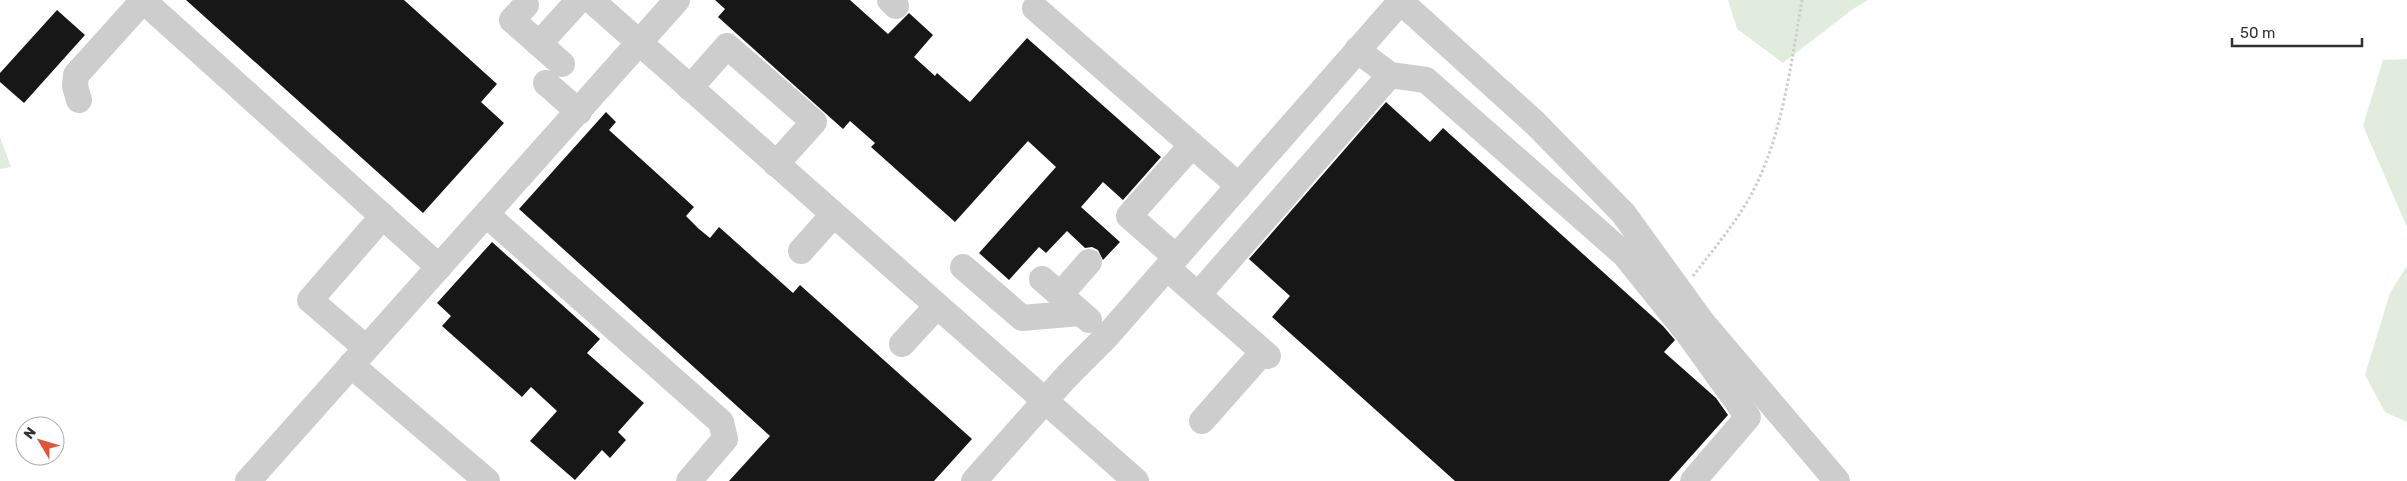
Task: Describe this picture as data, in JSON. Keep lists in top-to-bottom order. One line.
{"scale_bar":"50 m","north":"top left"}
